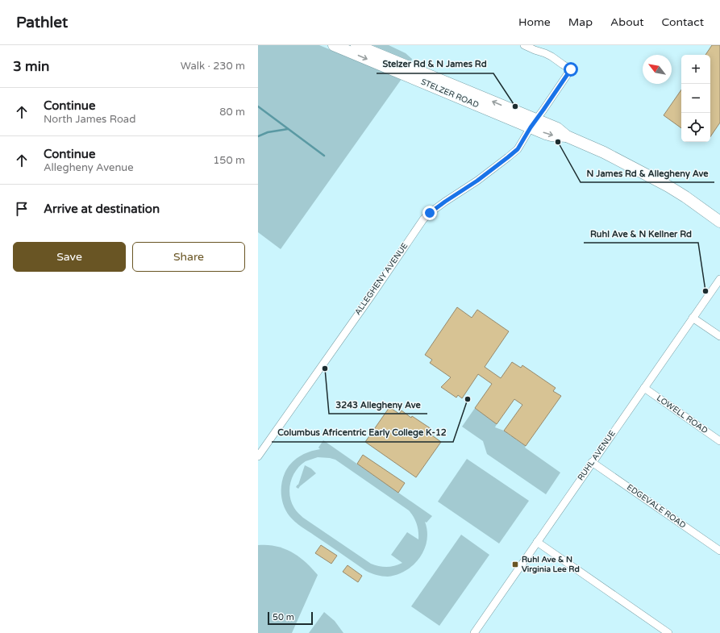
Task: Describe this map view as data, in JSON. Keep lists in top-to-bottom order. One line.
{"streets":{"main road":["STELZER ROAD"],"street":["ALLEGHENY AVENUE","LOWELL ROAD","RUHL AVENUE","EDGEVALE ROAD"]},"crossings":[["STELZER ROAD","ALLEGHENY AVENUE"],["LOWELL ROAD","RUHL AVENUE"],["RUHL AVENUE","EDGEVALE ROAD"]],"places":{"other":["Stelzer Rd & N James Rd","N James Rd & Allegheny Ave","Ruhl Ave & N Kellner Rd","3243 Allegheny Ave","Columbus Africentric Early College K-12"],"transit":["Ruhl Ave & N Virginia Lee Rd"]},"scale_bar":"50 m","north":"top left","page":{"header":"Pathlet","nav":["Home","Map","About","Contact"],"heading":["3 min","Walk · 230 m"],"map_buttons":["+","−"],"list":[["Continue","North James Road","80 m"],["Continue","Allegheny Avenue","150 m"],"Arrive at destination"],"buttons":["Save","Share"],"scale":"50 m"}}
